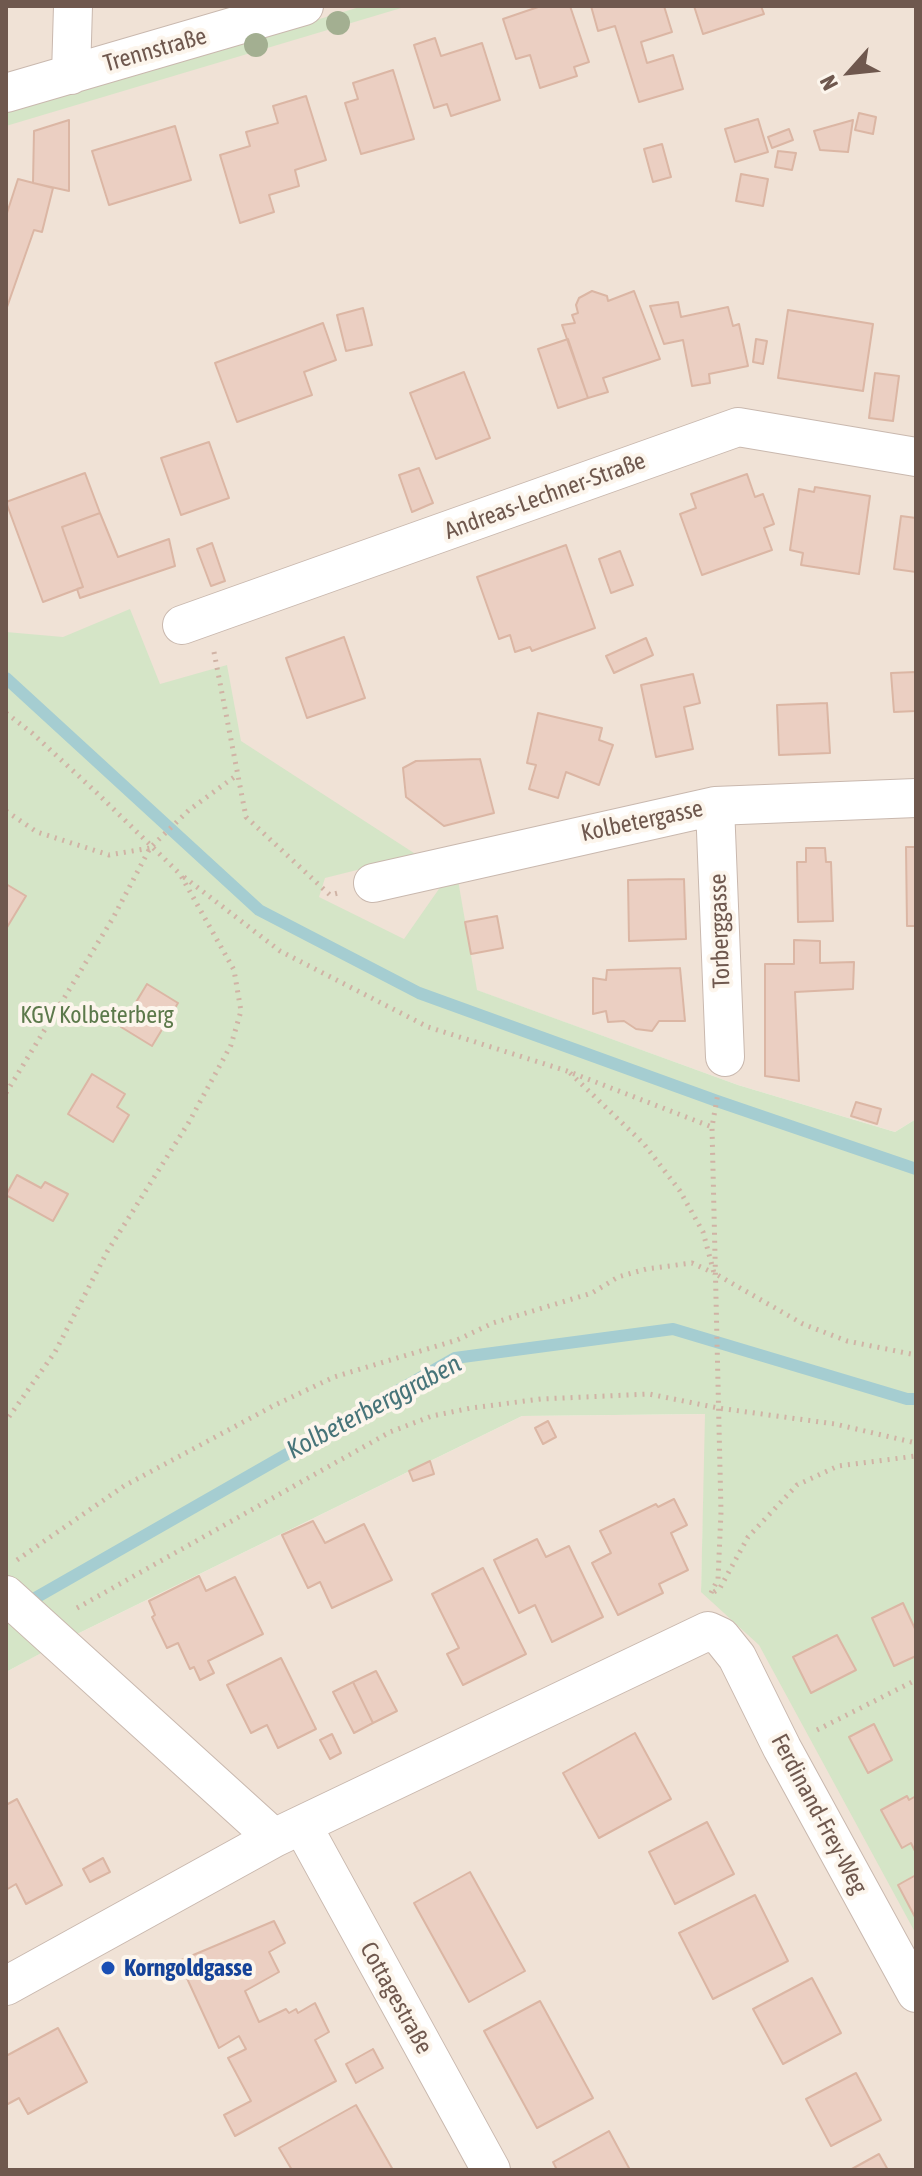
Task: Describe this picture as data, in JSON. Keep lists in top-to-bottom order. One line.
{"streets":{"street":["Trennstraße","Andreas-Lechner-Straße","Kolbetergasse","Torberggasse","Ferdinand-Frey-Weg","Cottagestraße"]},"crossings":[["Kolbetergasse","Torberggasse"],["Ferdinand-Frey-Weg","Cottagestraße"]],"water":["Kolbeterberggraben"],"parks":["KGV Kolbeterberg"],"places":["Korngoldgasse"],"north":"bottom left"}
